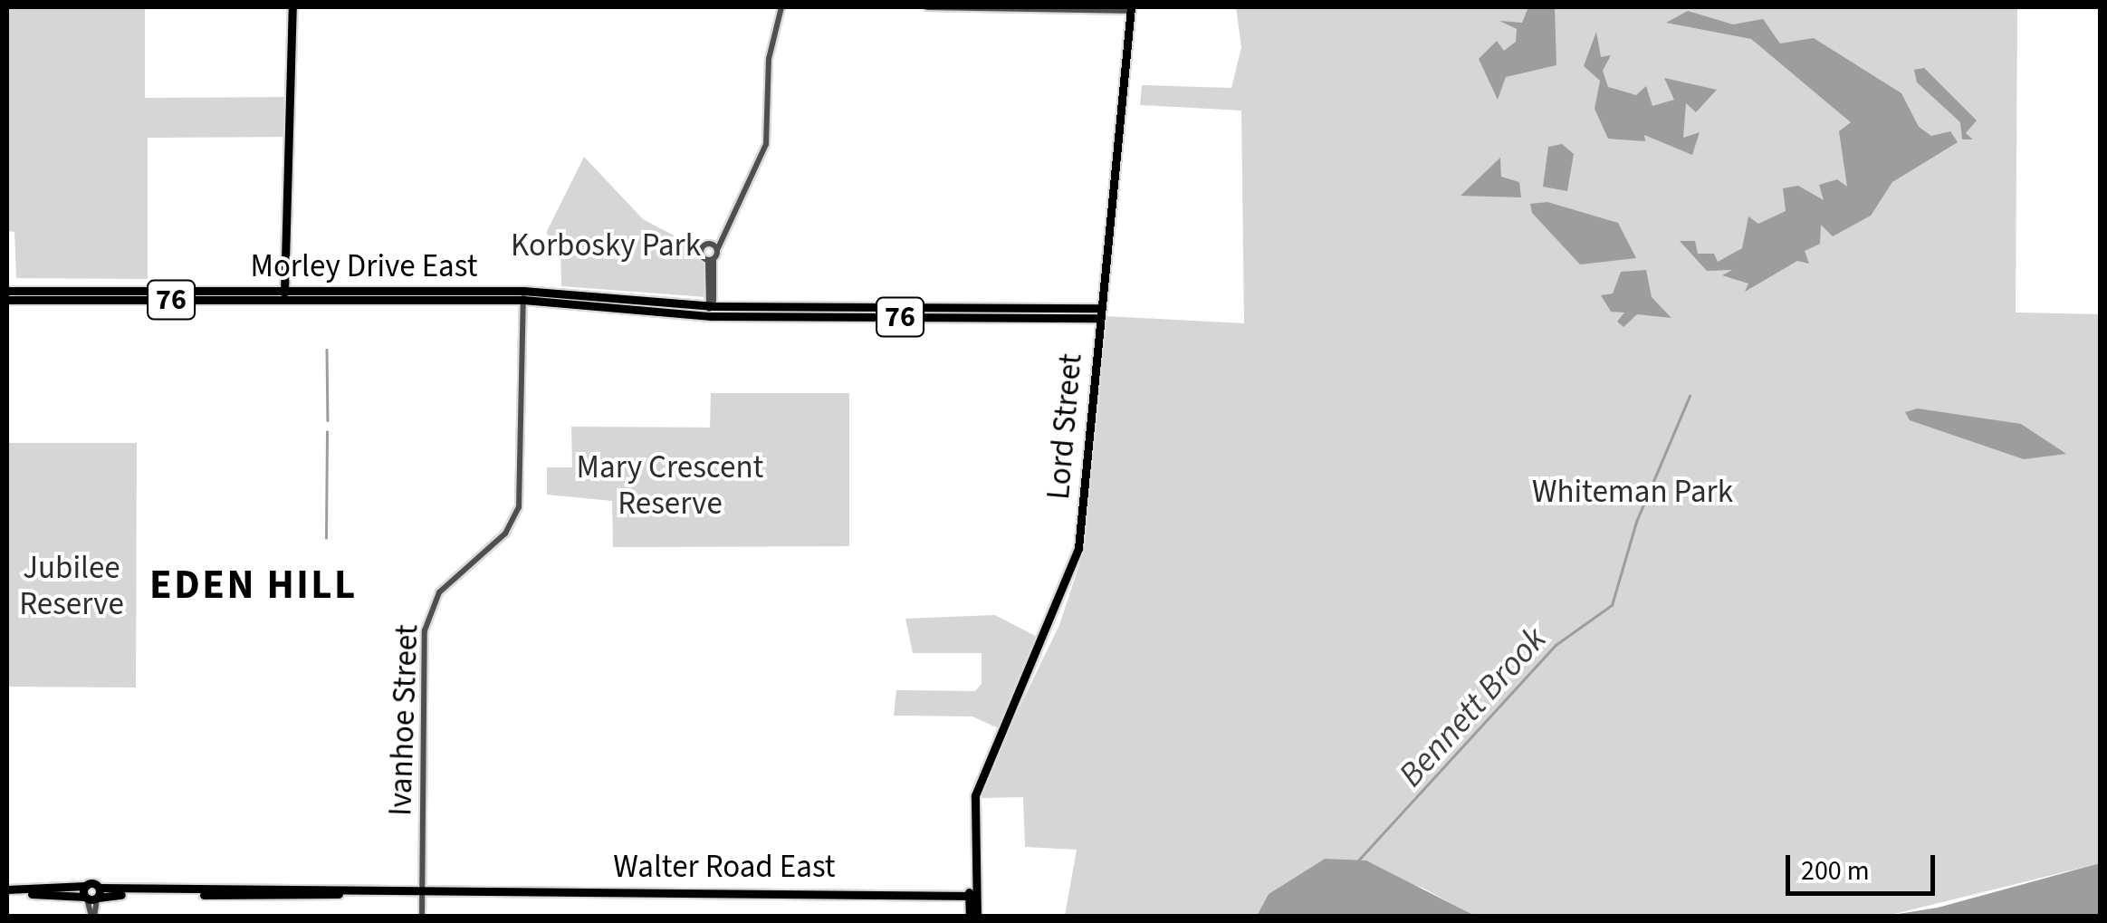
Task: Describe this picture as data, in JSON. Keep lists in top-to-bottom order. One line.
{"streets":{"main road":["Morley Drive East","76","Lord Street","Walter Road East"],"street":["Ivanhoe Street"]},"crossings":[["Morley Drive East","Lord Street"],["Morley Drive East","Ivanhoe Street"],["Lord Street","Walter Road East"],["Ivanhoe Street","Walter Road East"]],"districts":["EDEN HILL"],"water":["Bennett Brook"],"parks":["Korbosky Park","Mary Crescent Reserve","Whiteman Park","Jubilee Reserve"],"scale_bar":"200 m"}
